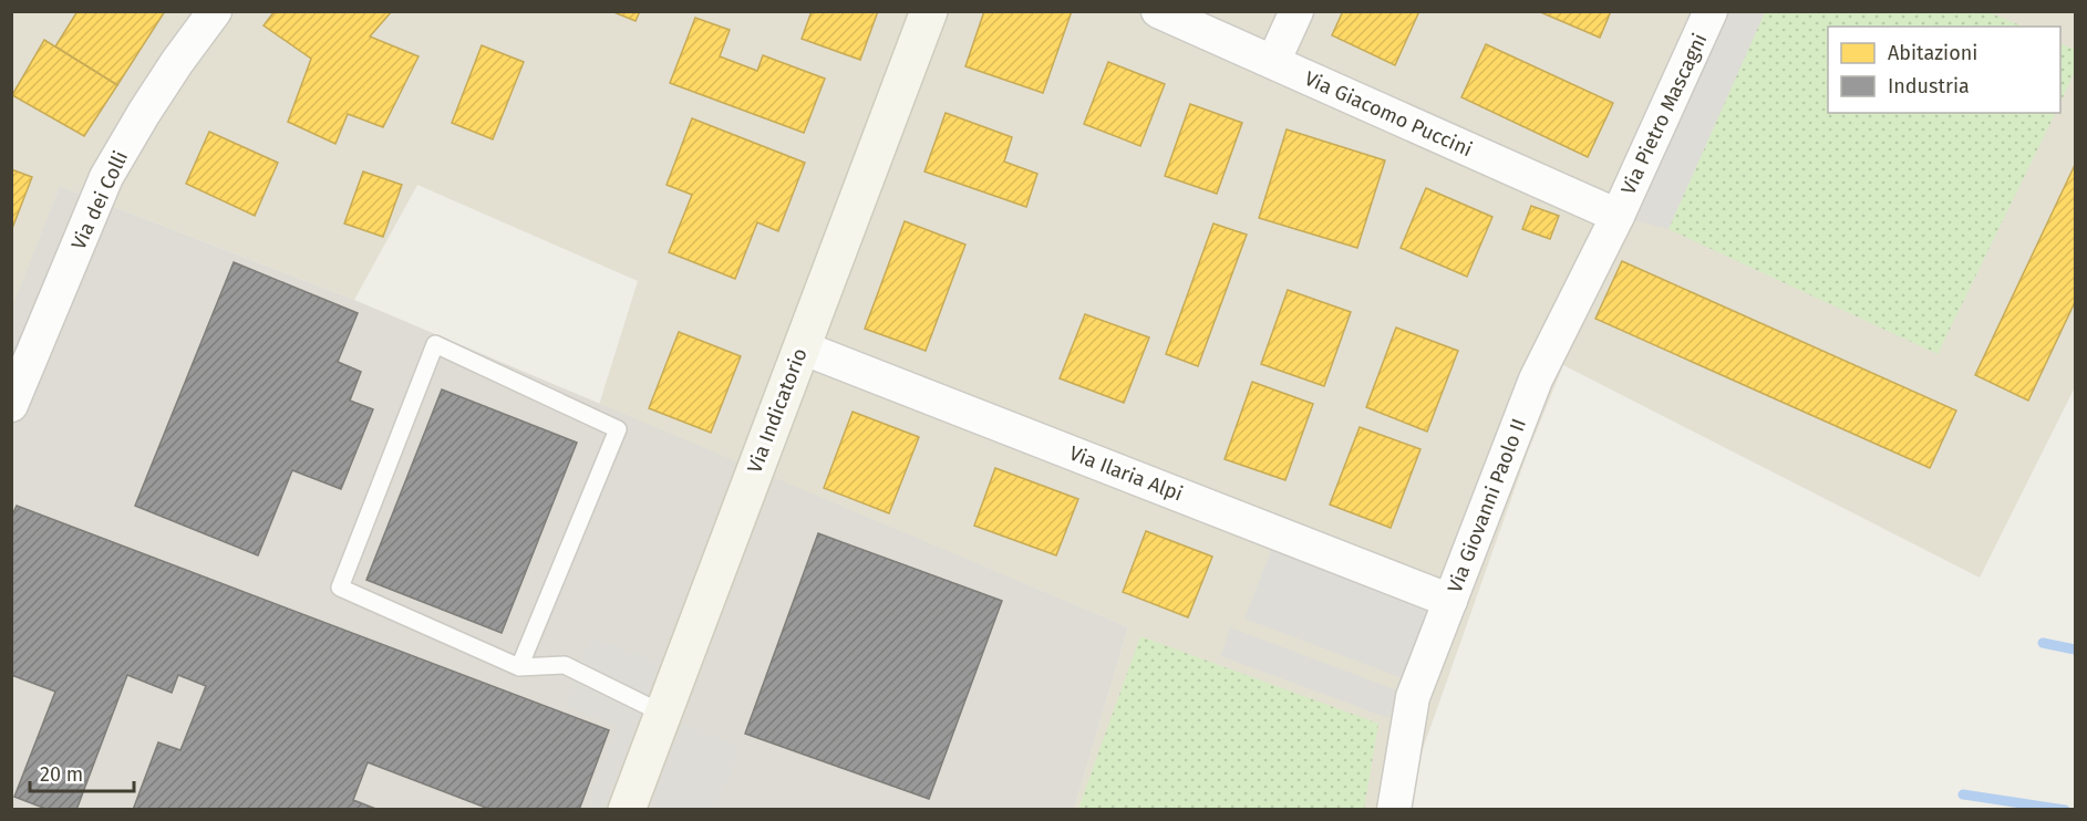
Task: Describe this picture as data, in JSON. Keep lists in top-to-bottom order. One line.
{"streets":{"street":["Via Giacomo Puccini","Via Pietro Mascagni","Via dei Colli","Via Indicatorio","Via Ilaria Alpi","Via Giovanni Paolo II"]},"crossings":[["Via Giacomo Puccini","Via Pietro Mascagni"],["Via Giacomo Puccini","Via Giovanni Paolo II"],["Via Pietro Mascagni","Via Giovanni Paolo II"],["Via Indicatorio","Via Ilaria Alpi"],["Via Ilaria Alpi","Via Giovanni Paolo II"]],"legend":["Abitazioni","Industria"],"scale_bar":"20 m"}
